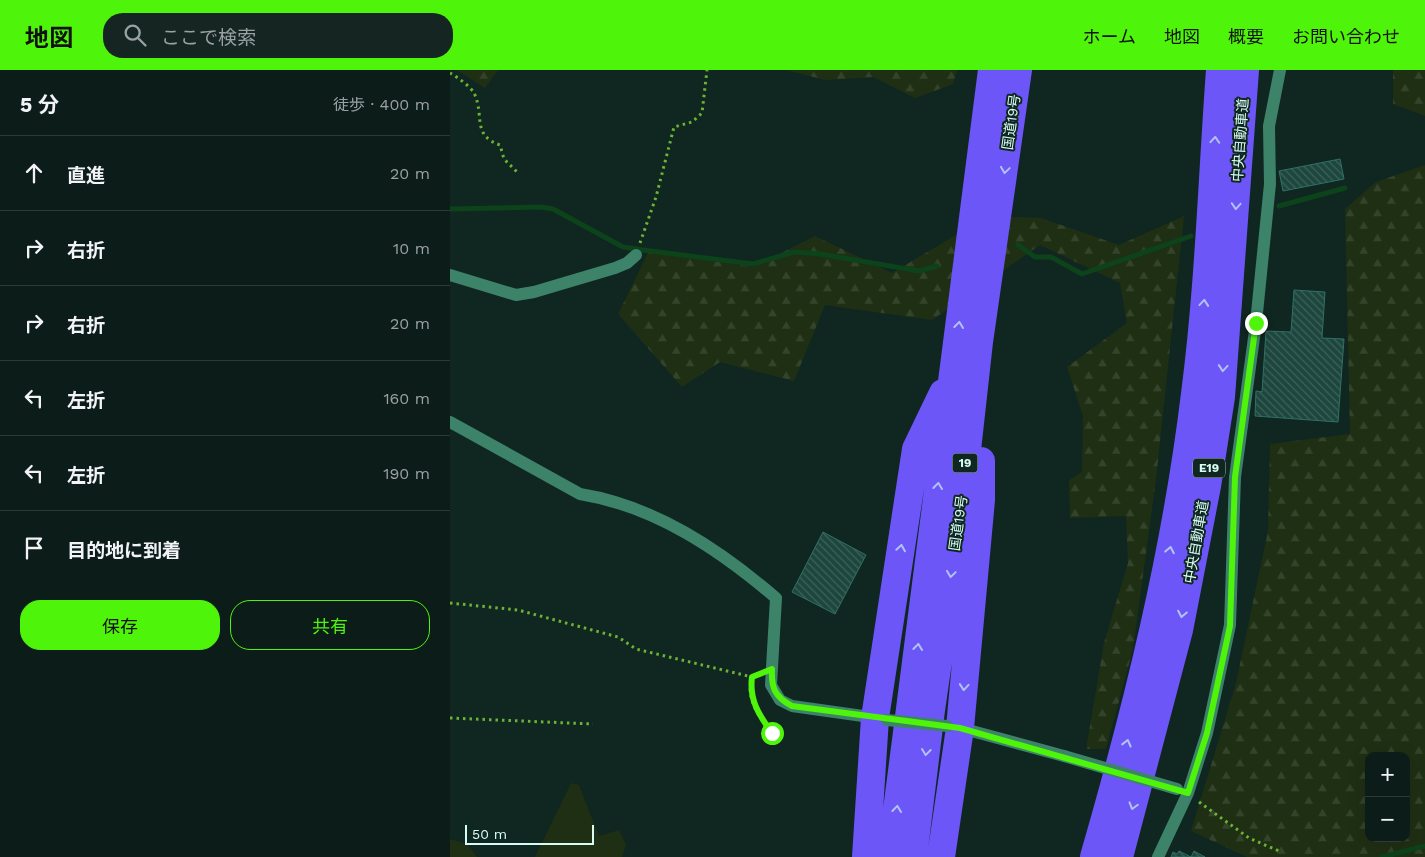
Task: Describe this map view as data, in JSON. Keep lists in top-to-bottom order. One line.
{"streets":{"highway":["国道19号","中央自動車道","19","E19"]},"scale_bar":"50 m","page":{"header":"地図","search":"ここで検索","nav":["ホーム","地図","概要","お問い合わせ"],"heading":["5 分","徒歩 · 400 m"],"list":[["直進","20 m"],["右折","10 m"],["右折","20 m"],["左折","160 m"],["左折","190 m"],"目的地に到着"],"buttons":["保存","共有"],"map_buttons":["+","−"],"scale":"50 m"}}
